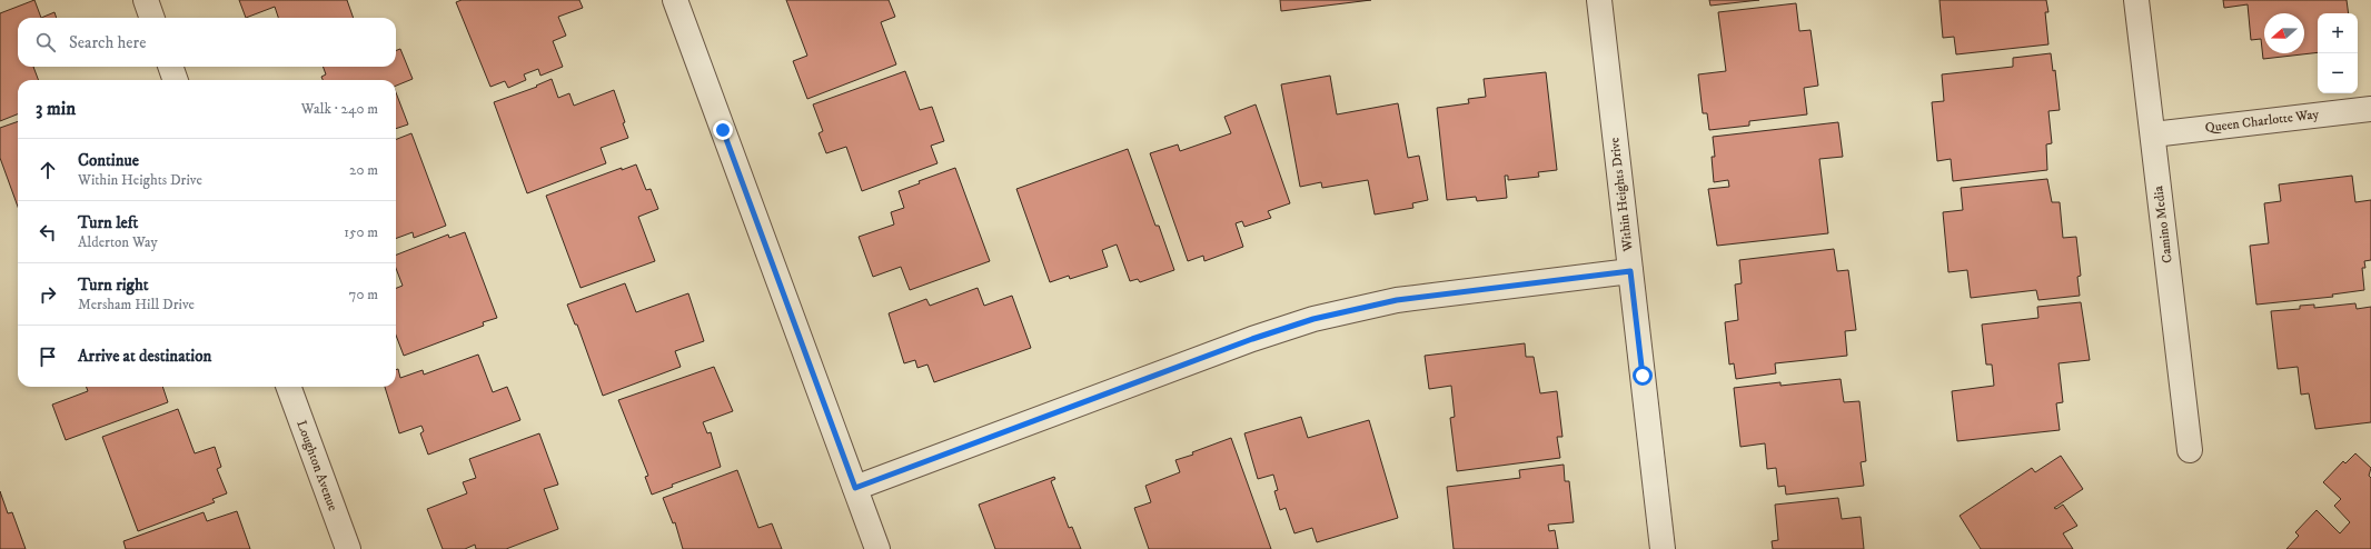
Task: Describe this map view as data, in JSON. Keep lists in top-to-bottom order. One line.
{"streets":{"street":["Queen Charlotte Way","Within Heights Drive","Camino Media","Loughton Avenue"]},"crossings":[["Queen Charlotte Way","Camino Media"]],"north":"left","page":{"map_buttons":["+","−"],"search":"Search here","heading":["3 min","Walk · 240 m"],"list":[["Continue","Within Heights Drive","20 m"],["Turn left","Alderton Way","150 m"],["Turn right","Mersham Hill Drive","70 m"],"Arrive at destination"]}}
